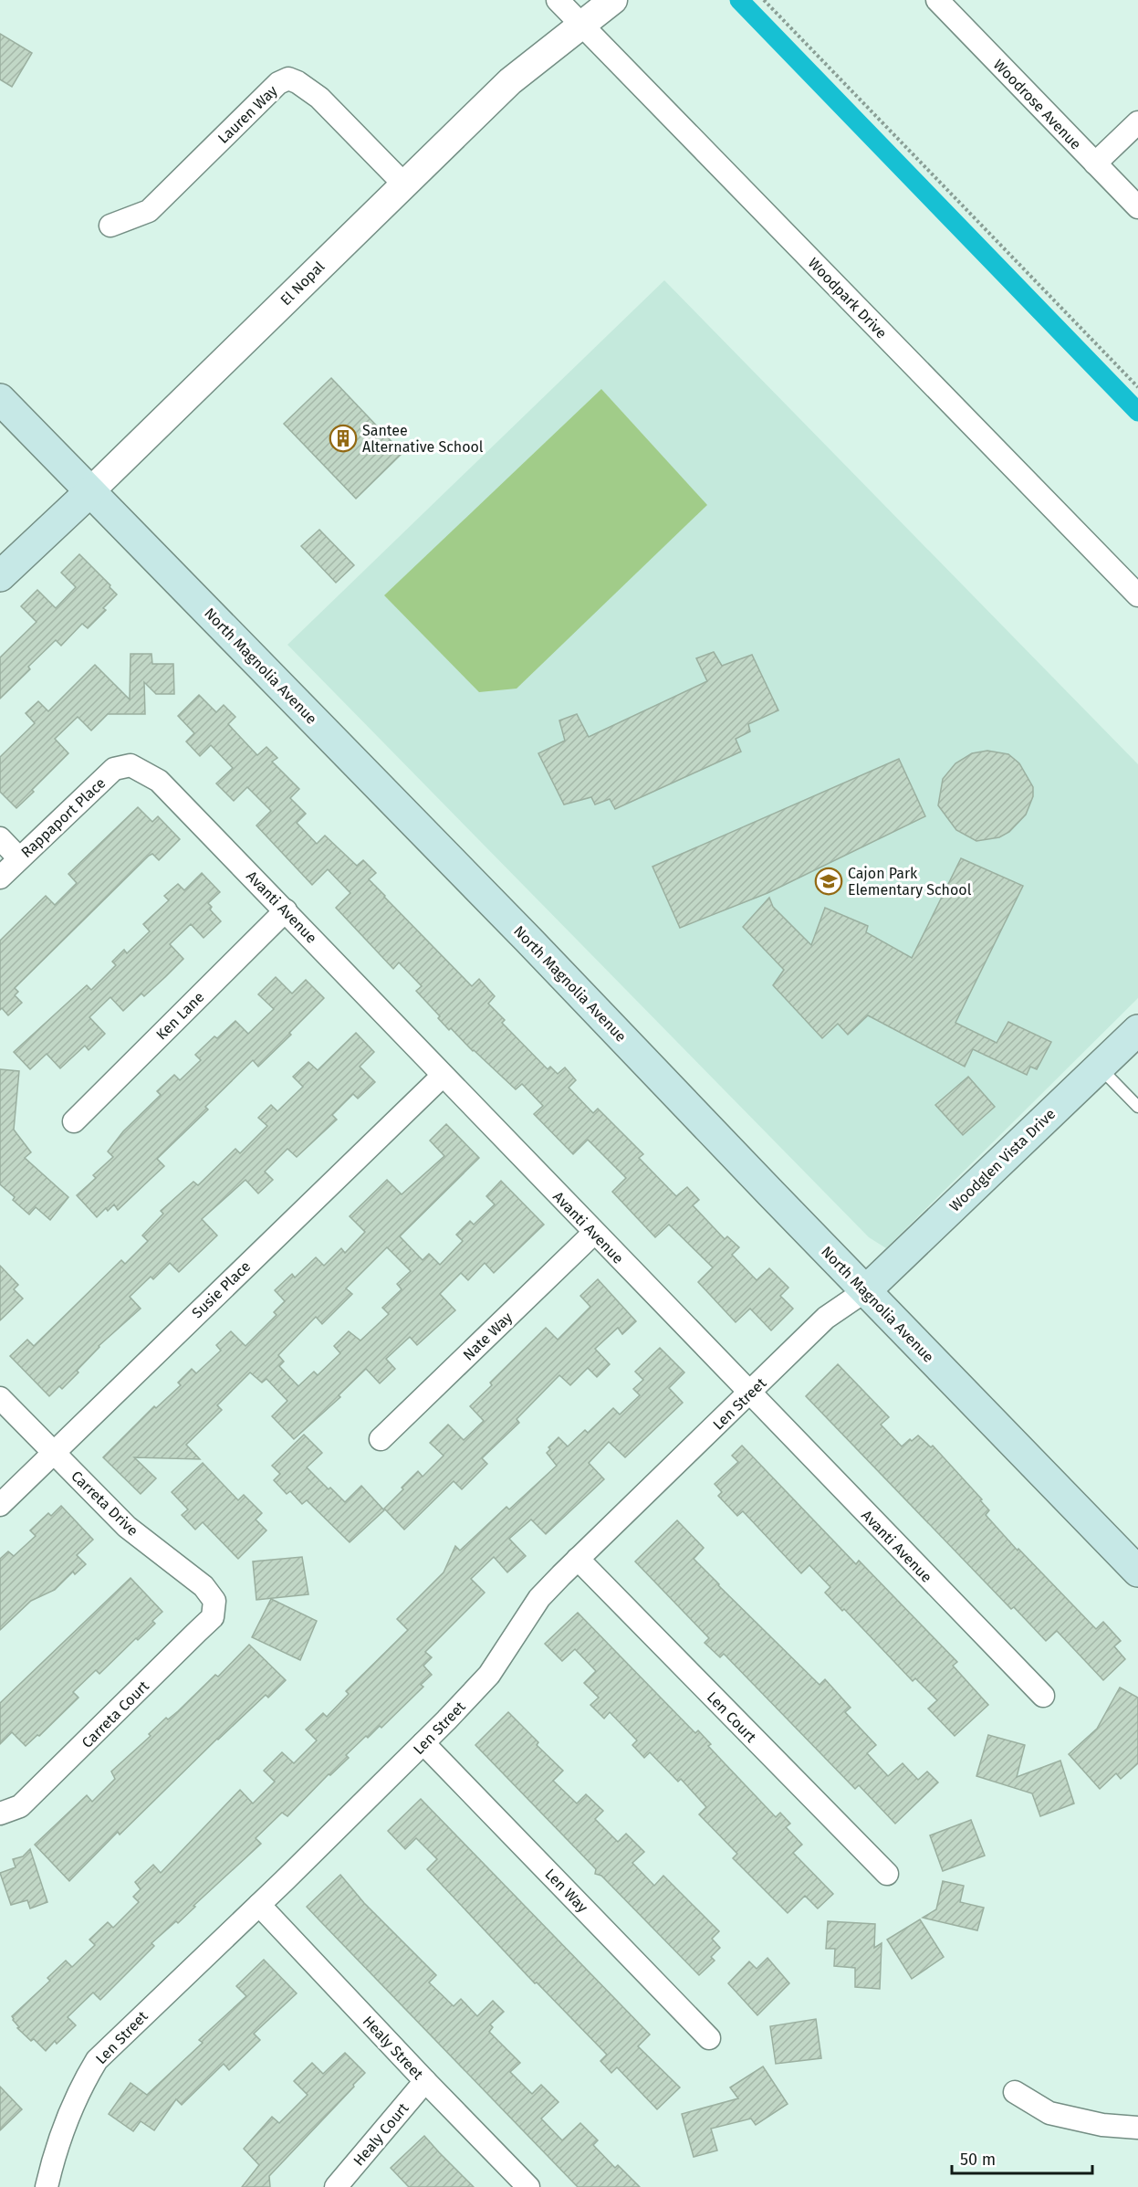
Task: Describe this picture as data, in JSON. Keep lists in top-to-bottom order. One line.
{"streets":{"main road":["El Nopal","North Magnolia Avenue","Woodglen Vista Drive"],"street":["Woodrose Avenue","Lauren Way","Woodpark Drive","Rappaport Place","Avanti Avenue","Ken Lane","Susie Place","Nate Way","Len Street","Carreta Drive","Carreta Court","Len Court","Len Way","Healy Street","Healy Court"]},"crossings":[["Lauren Way","El Nopal"],["El Nopal","Woodpark Drive"],["El Nopal","North Magnolia Avenue"],["North Magnolia Avenue","Woodglen Vista Drive"],["North Magnolia Avenue","Len Street"],["Rappaport Place","Avanti Avenue"],["Avanti Avenue","Ken Lane"],["Avanti Avenue","Susie Place"],["Avanti Avenue","Nate Way"],["Avanti Avenue","Len Street"],["Woodglen Vista Drive","Len Street"],["Susie Place","Carreta Drive"],["Len Street","Len Court"],["Len Street","Len Way"],["Len Street","Healy Street"],["Carreta Drive","Carreta Court"],["Healy Street","Healy Court"]],"places":{"building":["Santee Alternative School"],"school or university":["Cajon Park Elementary School"]},"scale_bar":"50 m"}
